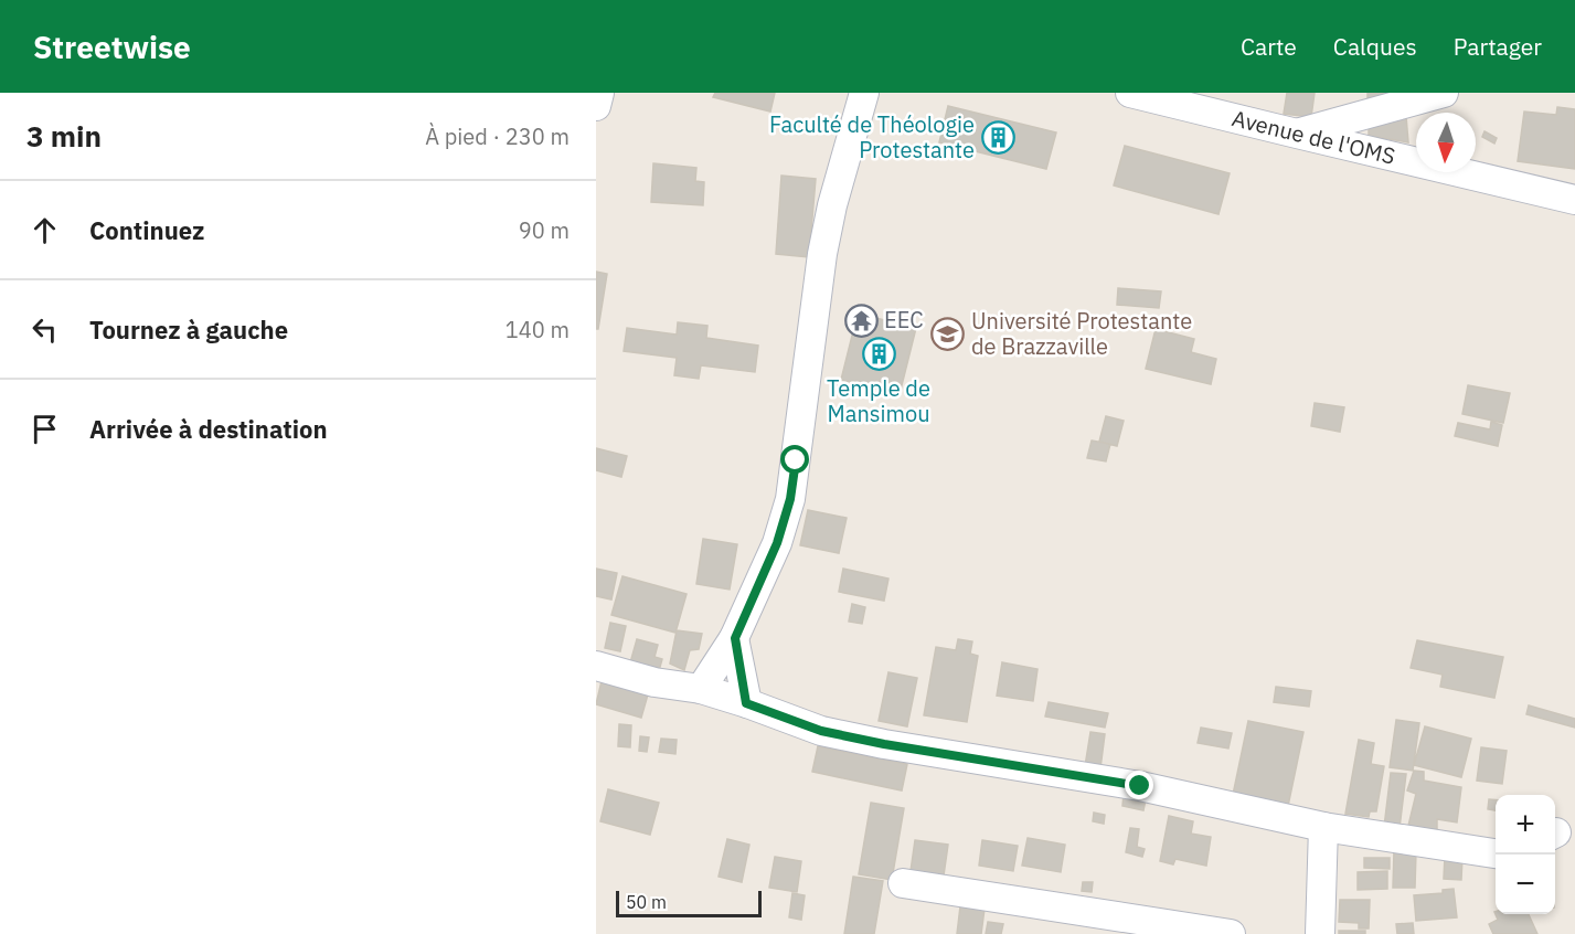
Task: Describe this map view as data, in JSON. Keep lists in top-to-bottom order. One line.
{"streets":{"street":["Avenue de l'OMS"]},"places":{"building":["Faculté de Théologie Protestante","Temple de Mansimou"],"temple":["EEC"],"school or university":["Université Protestante de Brazzaville"]},"scale_bar":"50 m","north":"bottom","page":{"header":"Streetwise","nav":["Carte","Calques","Partager"],"heading":["3 min","À pied · 230 m"],"list":[["Continuez","90 m"],["Tournez à gauche","140 m"],"Arrivée à destination"],"map_buttons":["+","−"],"scale":"50 m"}}
